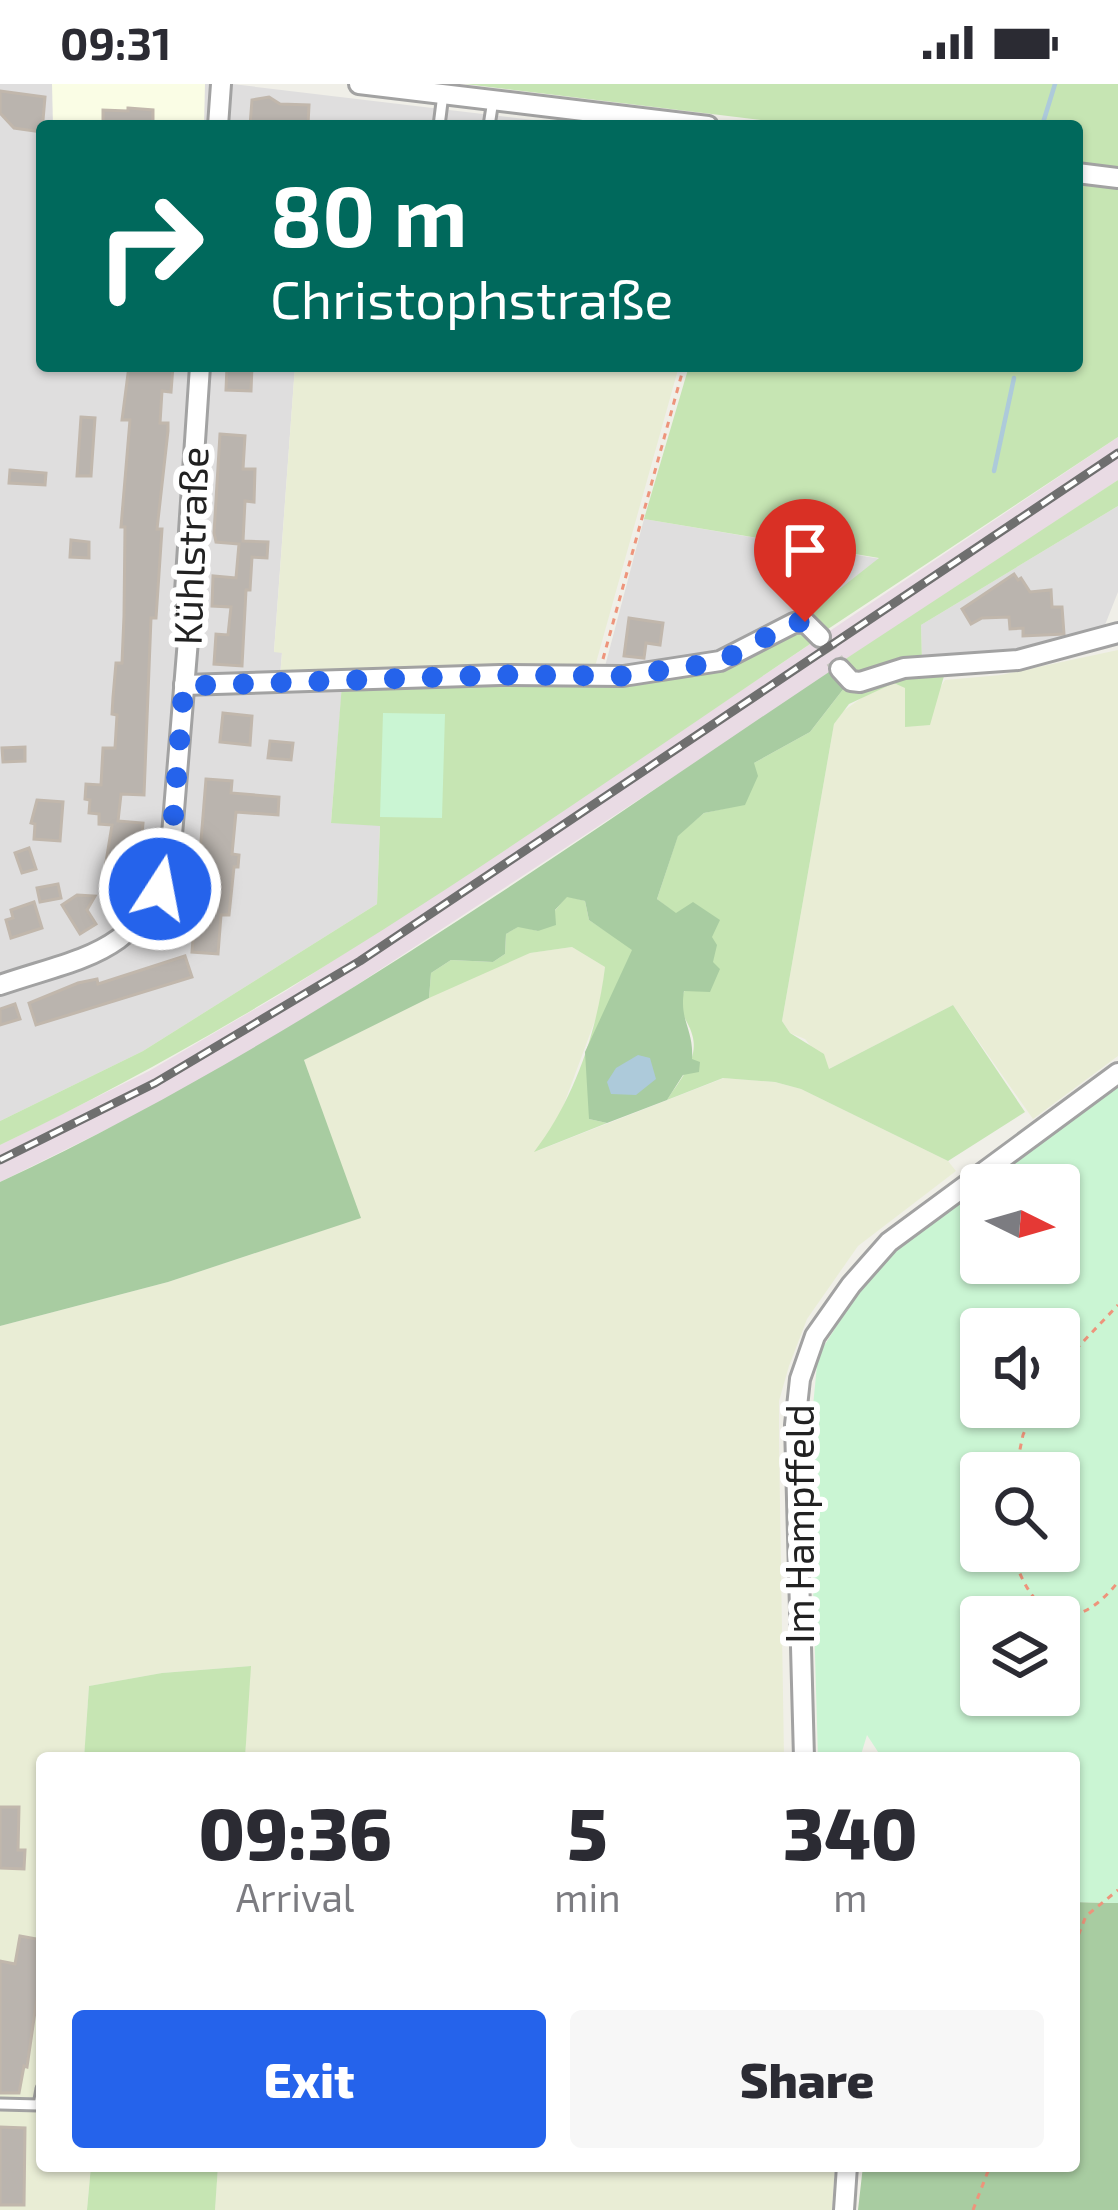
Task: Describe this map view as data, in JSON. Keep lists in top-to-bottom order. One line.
{"streets":{"street":["Kühlstraße","Im Hampffeld"]},"north":"right","page":{"status":"09:31","turn":["80 m","Christophstraße"],"eta":["09:36","Arrival","5","min","340","m"],"buttons":["Exit","Share"]}}
